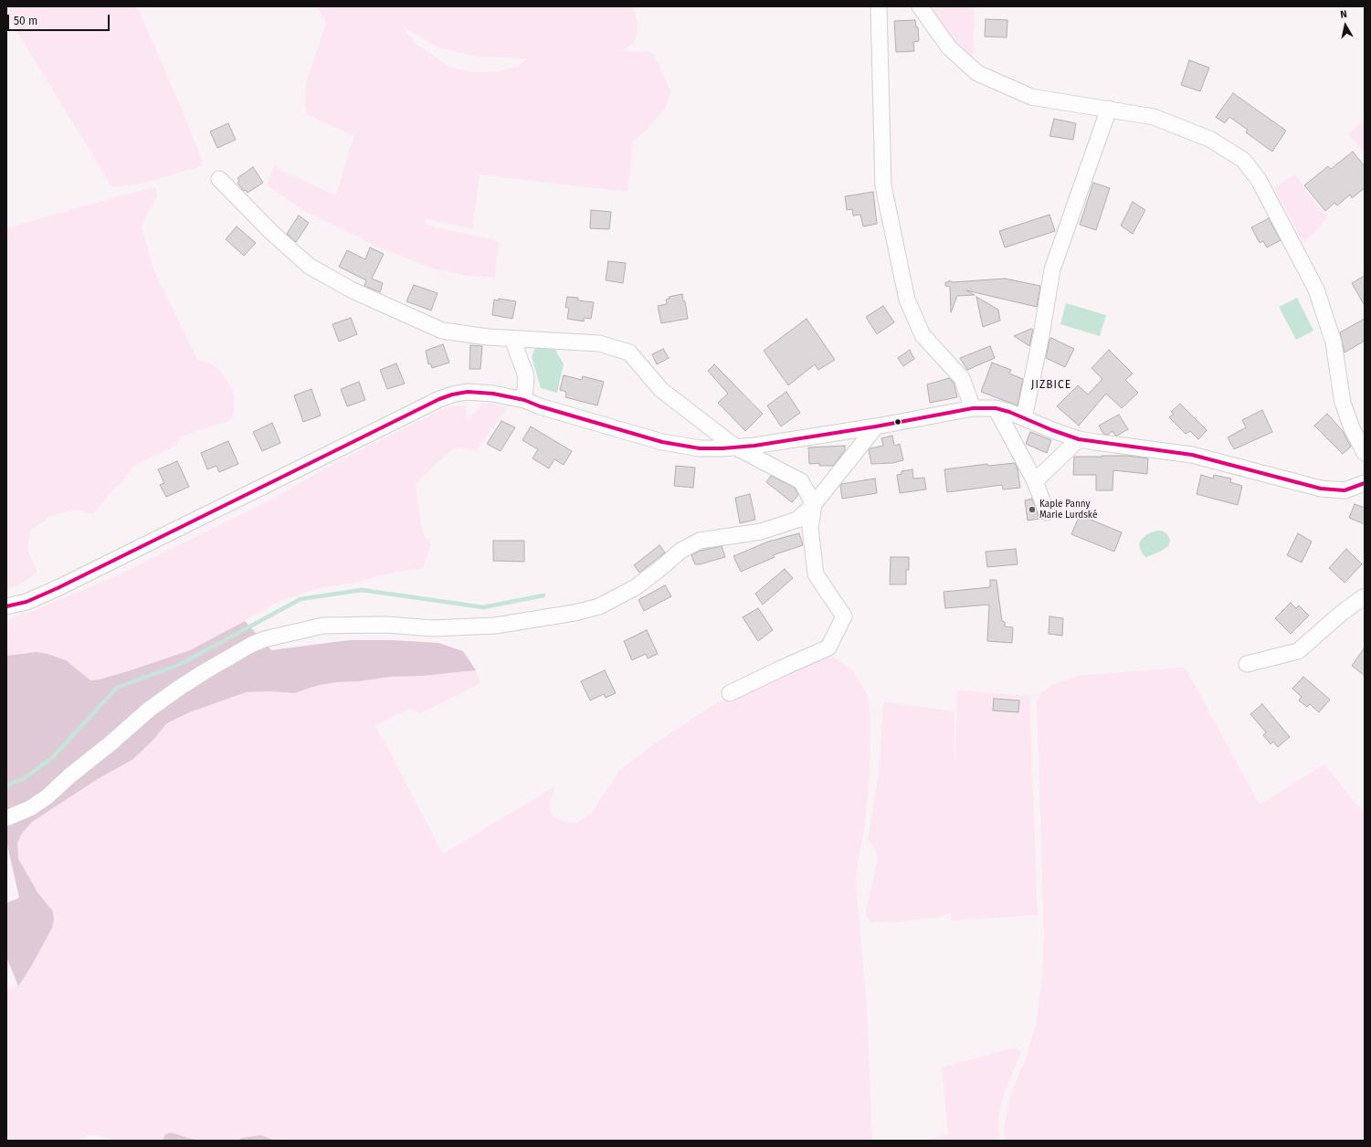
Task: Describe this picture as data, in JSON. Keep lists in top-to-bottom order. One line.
{"districts":["JIZBICE"],"places":["Kaple Panny Marie Lurdské"],"scale_bar":"50 m","north":"top"}
